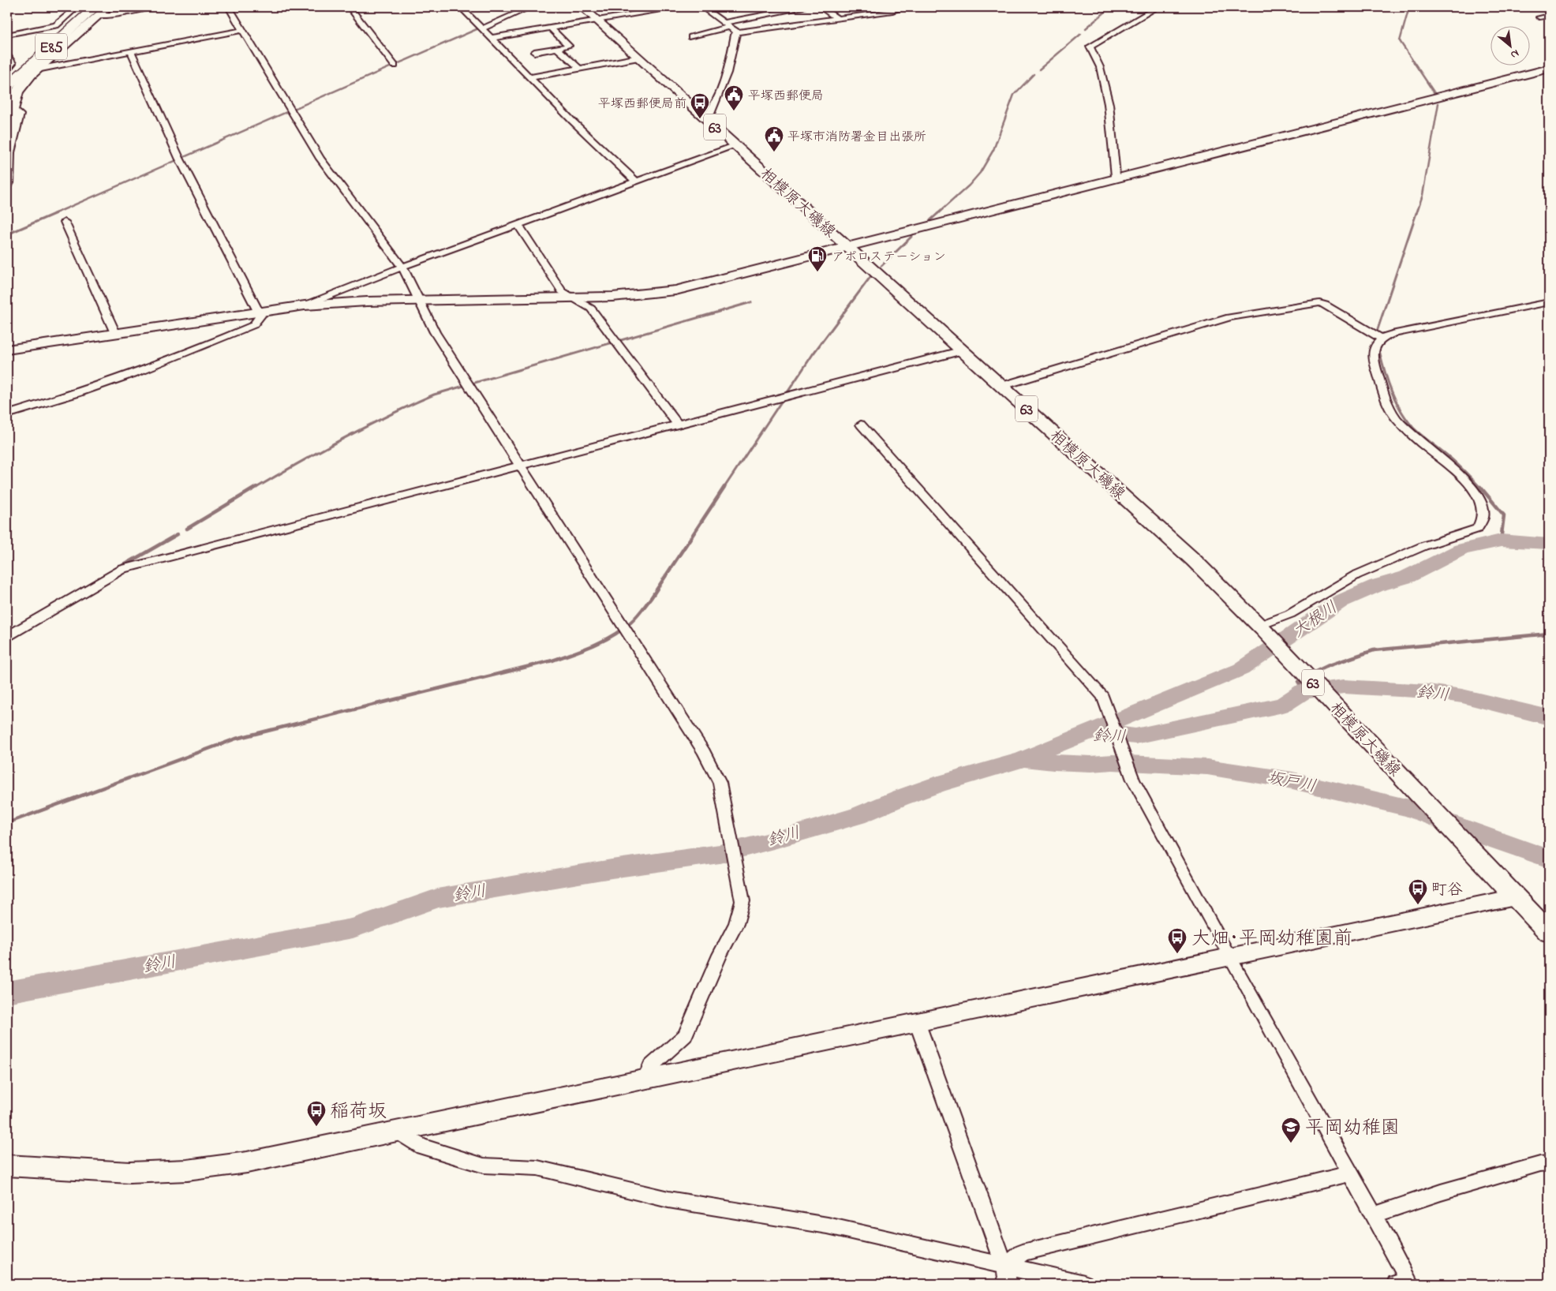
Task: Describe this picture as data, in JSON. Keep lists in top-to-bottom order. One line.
{"streets":{"highway":["E85"],"main road":["63","相模原大磯線"]},"water":["大根川","鈴川","坂戸川"],"places":{"public building":["平塚西郵便局","平塚市消防署金目出張所"],"bus stop":["平塚西郵便局前","町谷","大畑･平岡幼稚園前","稲荷坂"],"fuel station":["アポロステーション"],"school or university":["平岡幼稚園"]},"north":"bottom right"}
